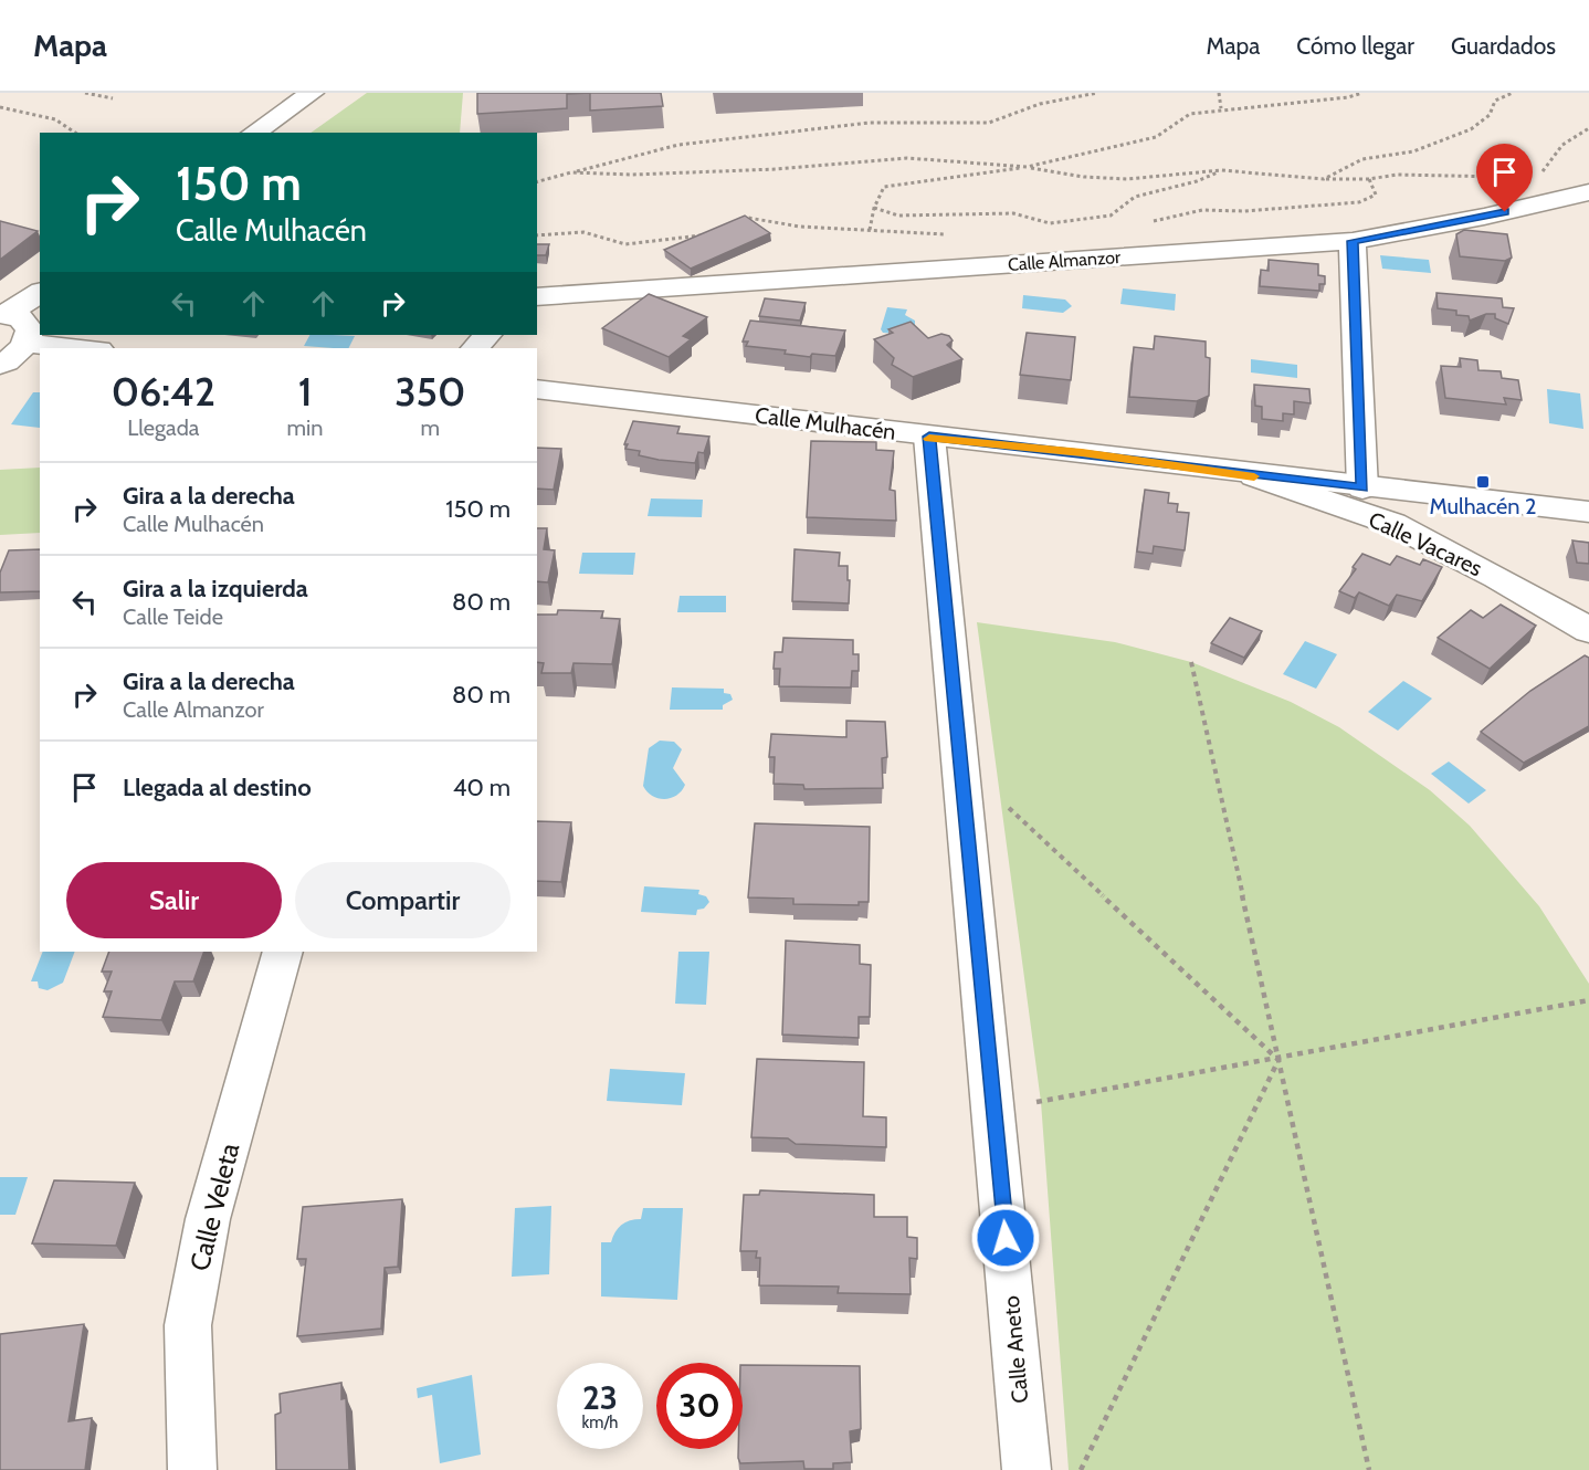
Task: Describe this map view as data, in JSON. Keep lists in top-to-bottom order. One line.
{"streets":{"street":["Calle Almanzor","Calle Mulhacén","Calle Vacares","Calle Veleta","Calle Aneto"]},"crossings":[["Calle Mulhacén","Calle Vacares"],["Calle Mulhacén","Calle Aneto"]],"places":{"transit":["Mulhacén 2"]},"page":{"header":"Mapa","nav":["Mapa","Cómo llegar","Guardados"],"turn":["150 m","Calle Mulhacén"],"eta":["06:42","Llegada","1","min","350","m"],"list":[{"name":"Gira a la derecha","note":"Calle Mulhacén","value":"150 m"},{"name":"Gira a la izquierda","note":"Calle Teide","value":"80 m"},{"name":"Gira a la derecha","note":"Calle Almanzor","value":"80 m"},{"name":"Llegada al destino","value":"40 m"}],"buttons":["Salir","Compartir"],"speed":"23 km/h","limit":"30"}}
